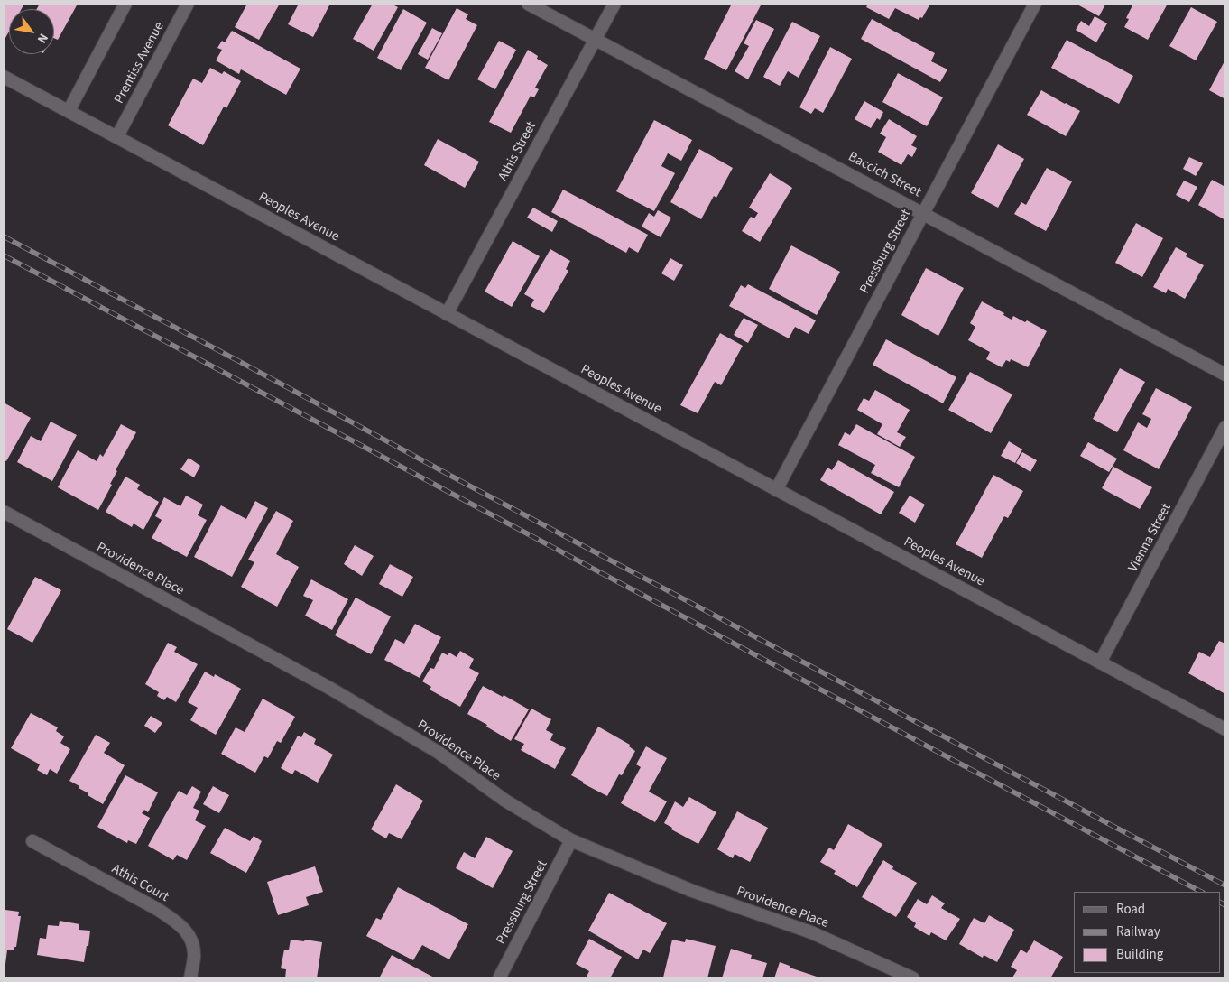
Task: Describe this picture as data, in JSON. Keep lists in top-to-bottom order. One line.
{"streets":{"street":["Prentiss Avenue","Athis Street","Baccich Street","Peoples Avenue","Pressburg Street","Vienna Street","Providence Place","Athis Court"]},"crossings":[["Prentiss Avenue","Peoples Avenue"],["Athis Street","Baccich Street"],["Athis Street","Peoples Avenue"],["Baccich Street","Pressburg Street"],["Peoples Avenue","Pressburg Street"],["Peoples Avenue","Vienna Street"],["Pressburg Street","Providence Place"]],"legend":["Road","Railway","Building"],"north":"bottom right"}
